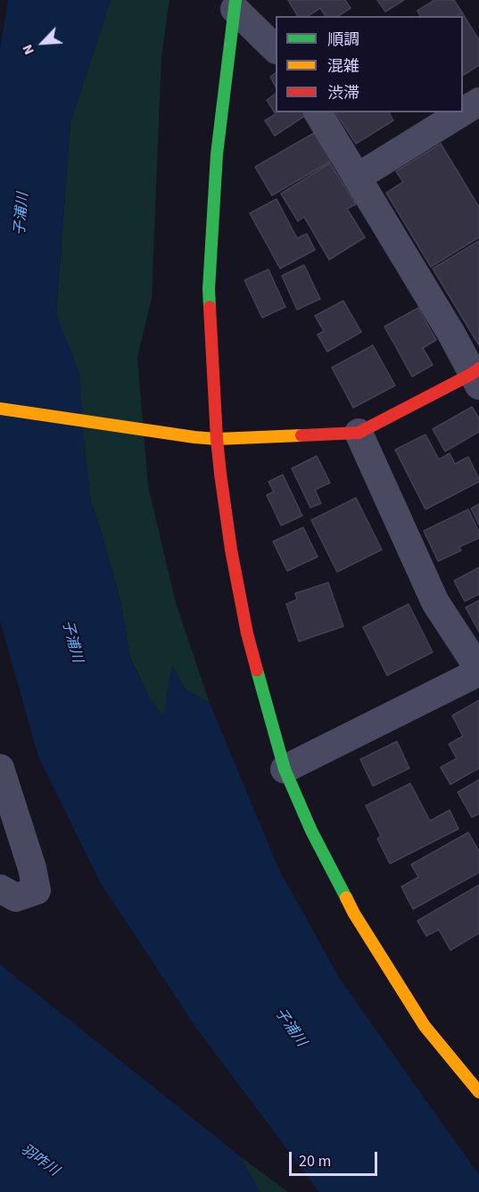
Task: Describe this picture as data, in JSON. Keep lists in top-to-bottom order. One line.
{"water":["子浦川","羽咋川"],"legend":["順調","混雑","渋滞"],"scale_bar":"20 m","north":"bottom left"}
